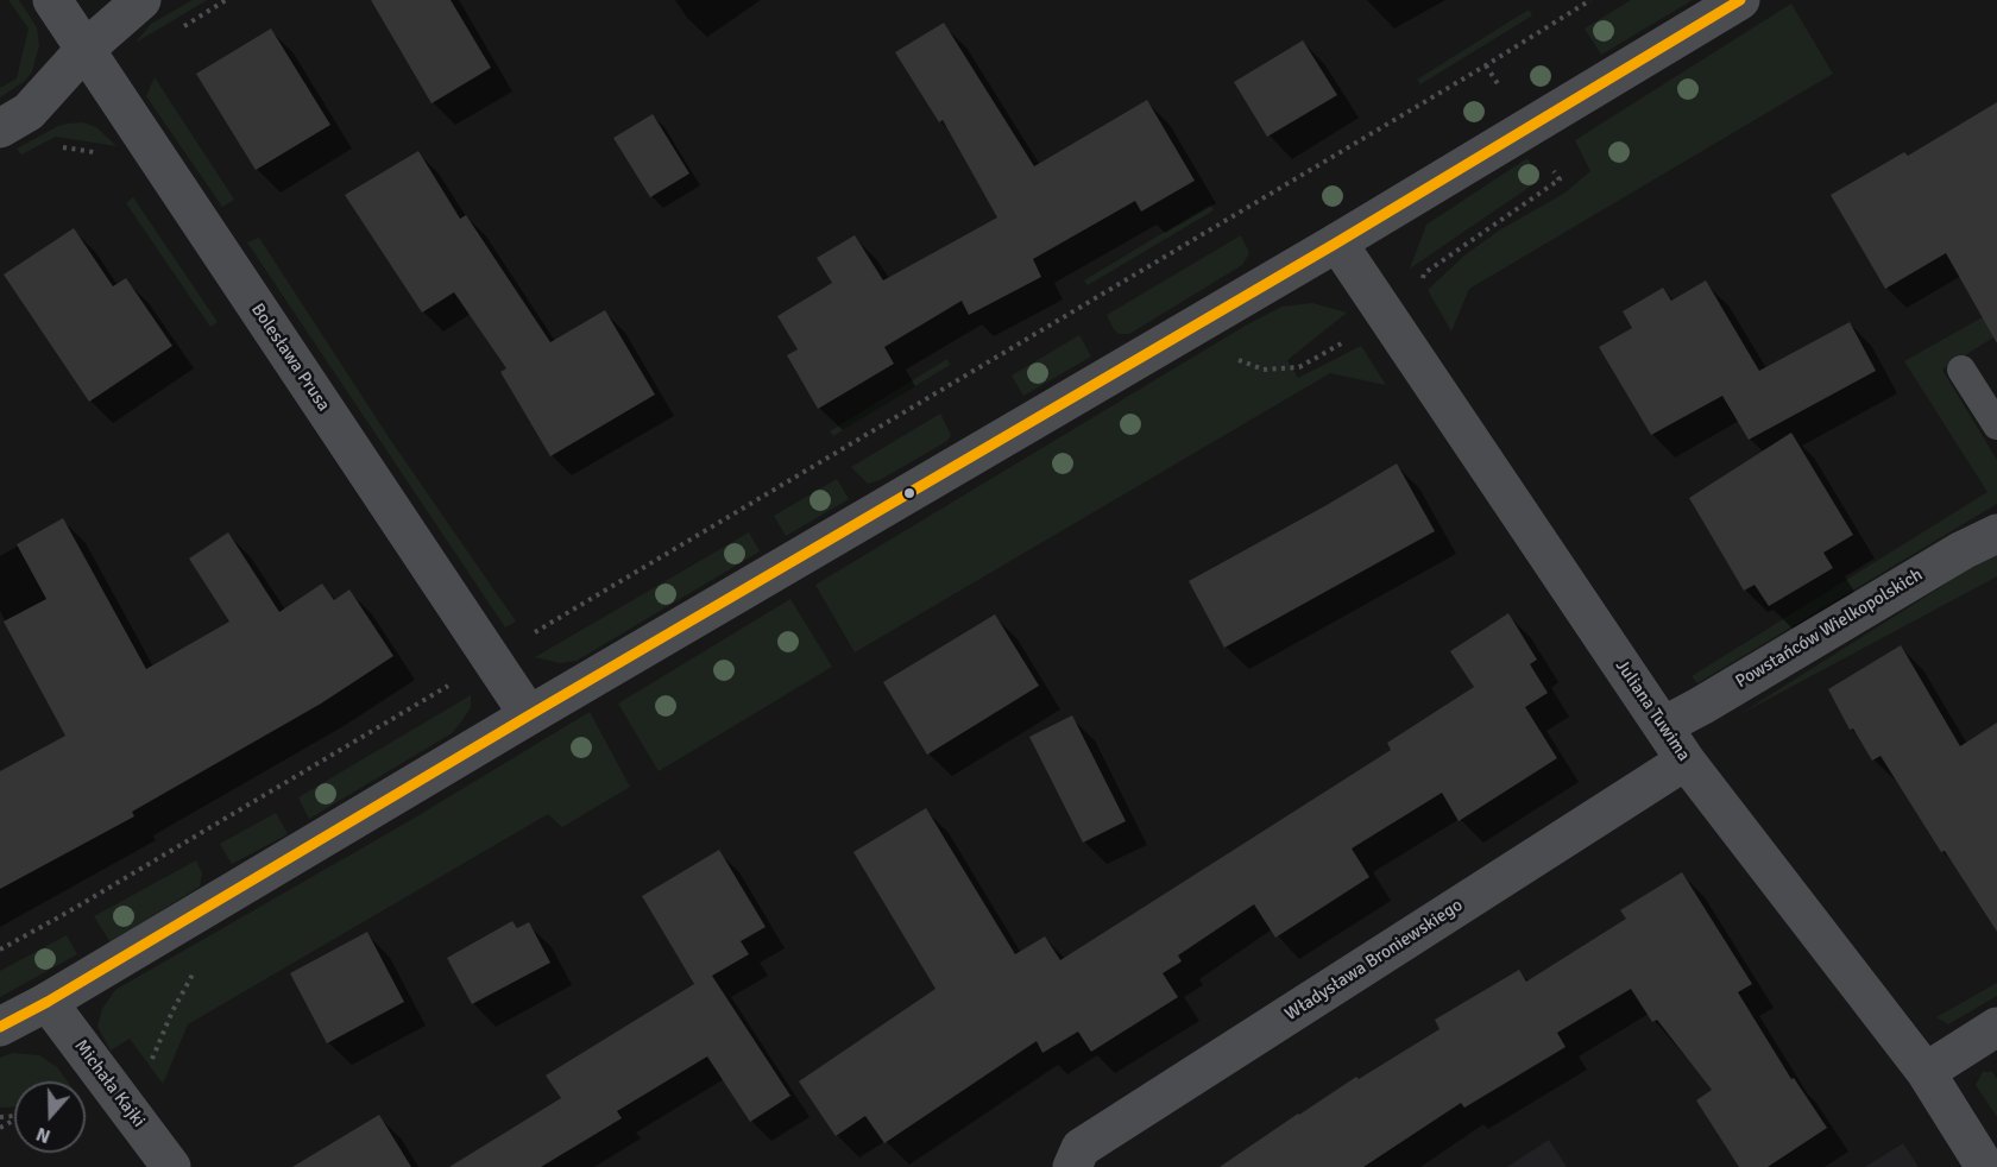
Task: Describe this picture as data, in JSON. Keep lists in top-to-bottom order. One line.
{"streets":{"street":["Bolesława Prusa","Powstańców Wielkopolskich","Juliana Tuwima","Władysława Broniewskiego","Michała Kajki"]},"crossings":[["Powstańców Wielkopolskich","Juliana Tuwima"],["Juliana Tuwima","Władysława Broniewskiego"]],"north":"bottom"}
